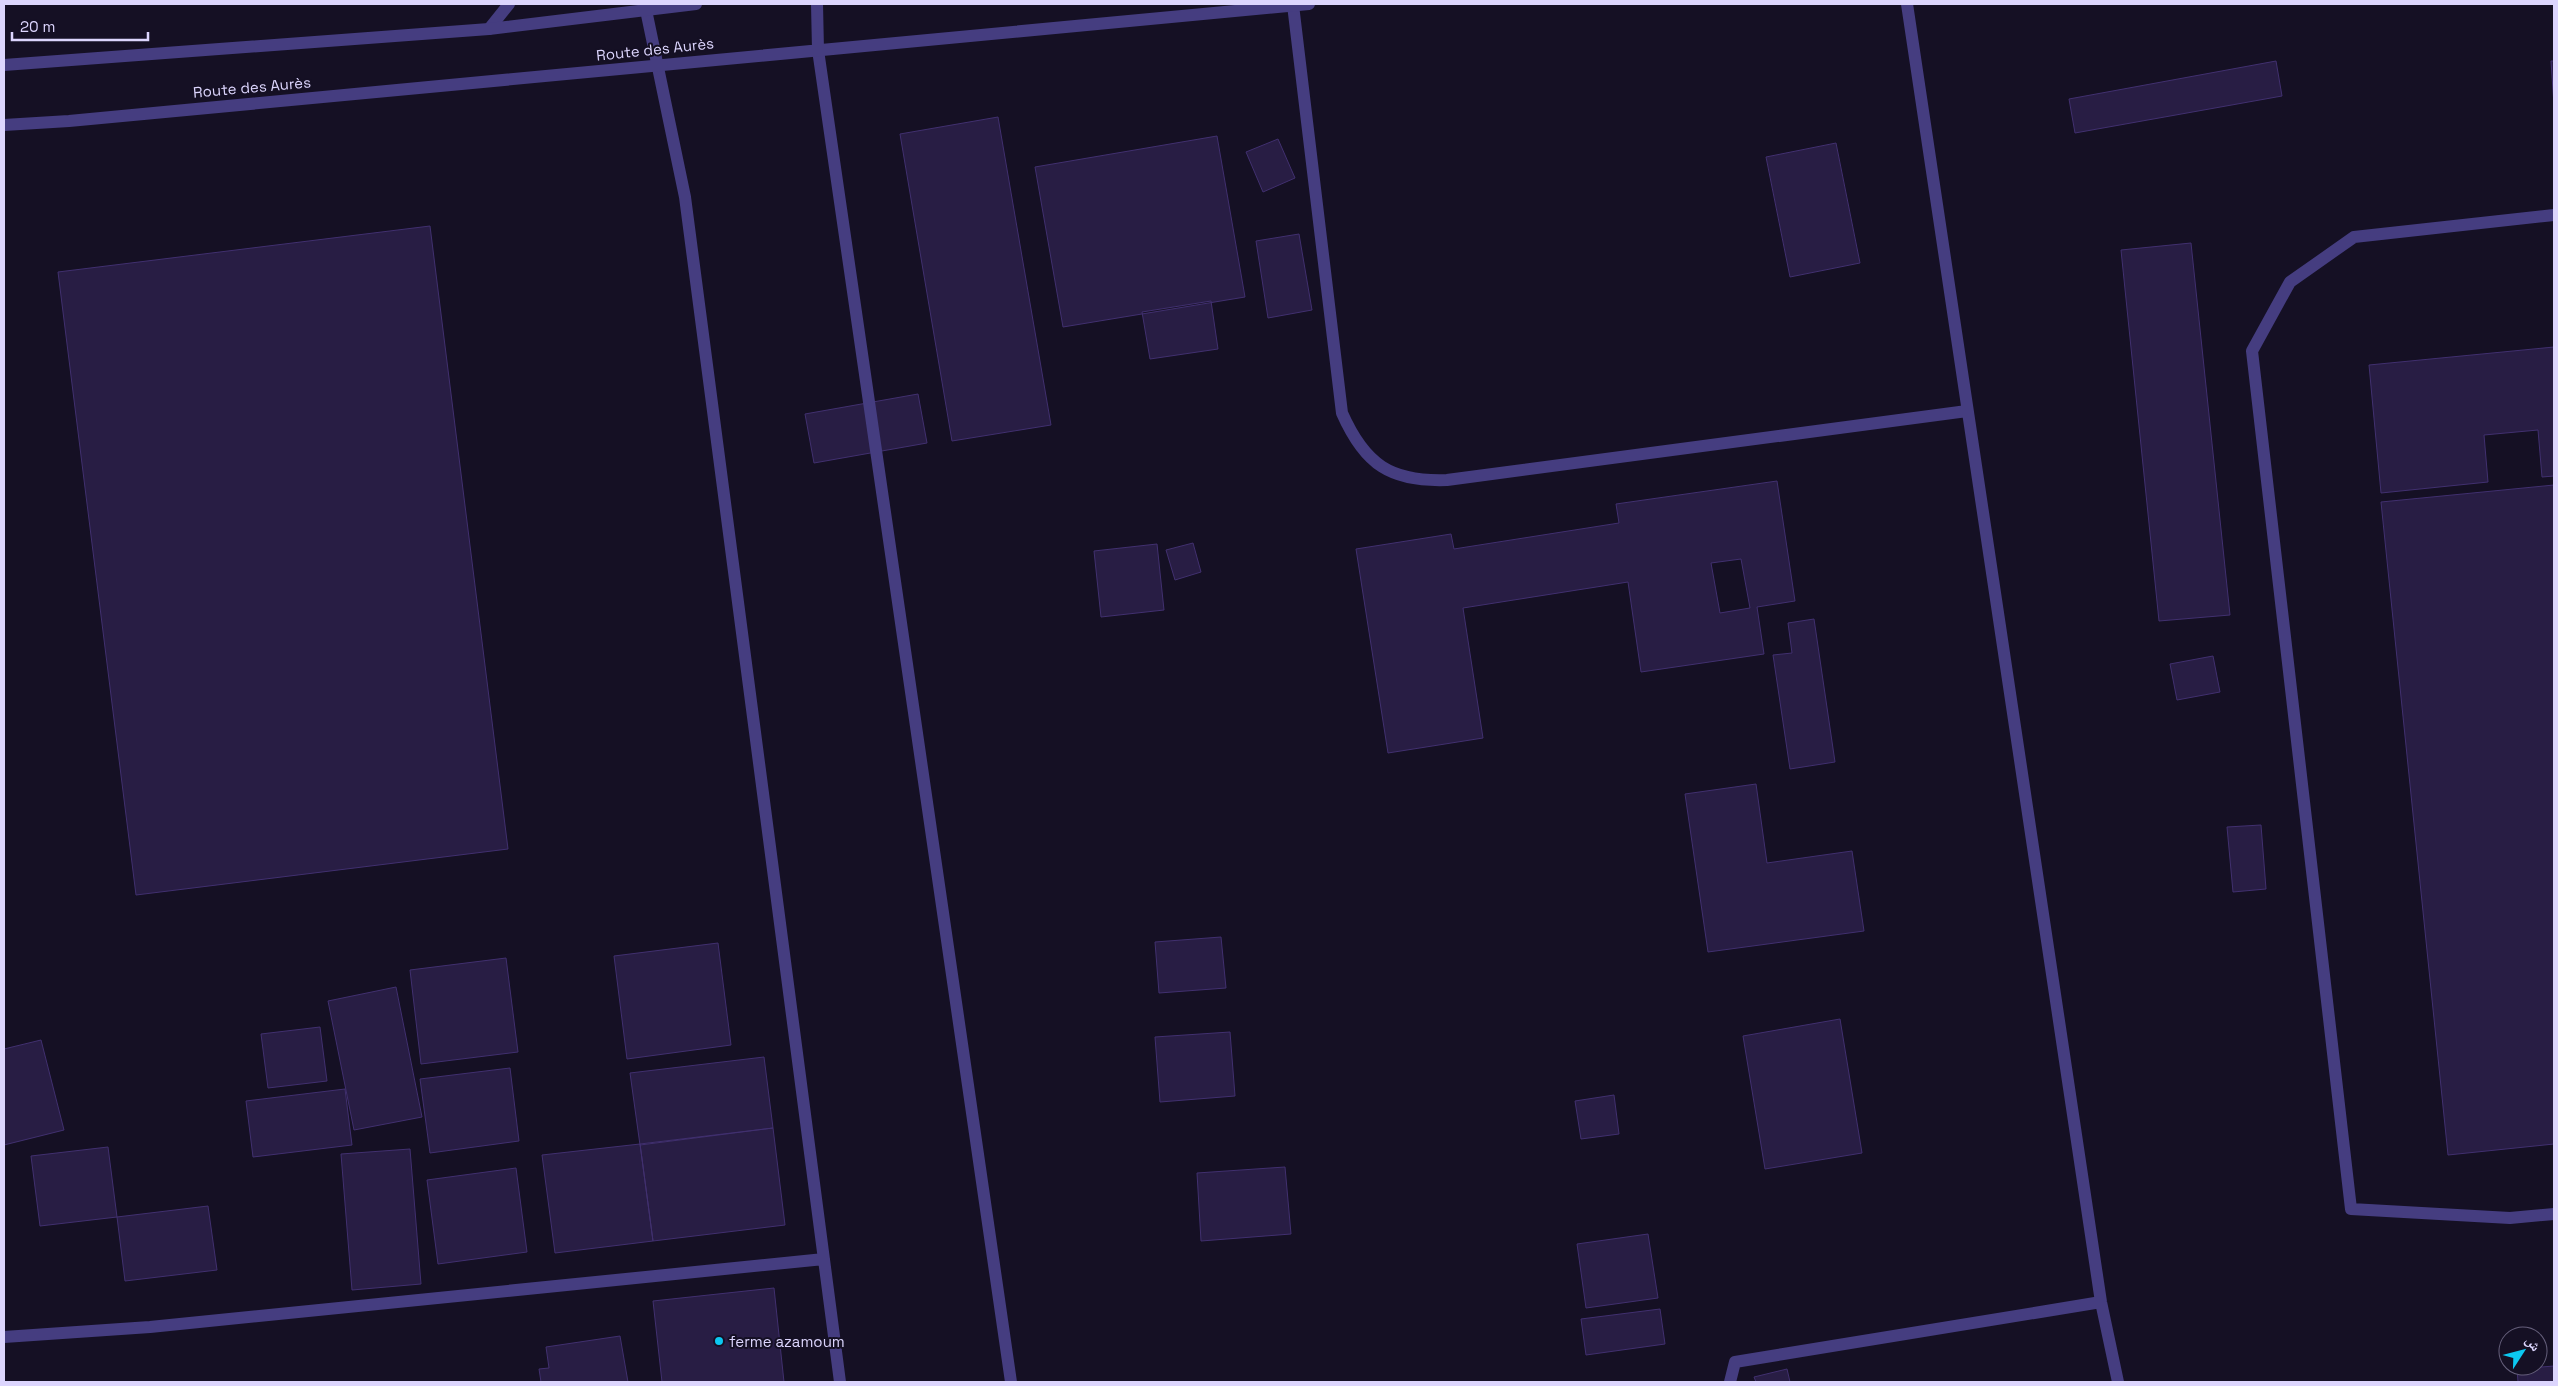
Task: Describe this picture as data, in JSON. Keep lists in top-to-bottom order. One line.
{"streets":{"street":["Route des Aurès"]},"places":["ferme azamoum"],"scale_bar":"20 m","north":"top right"}
